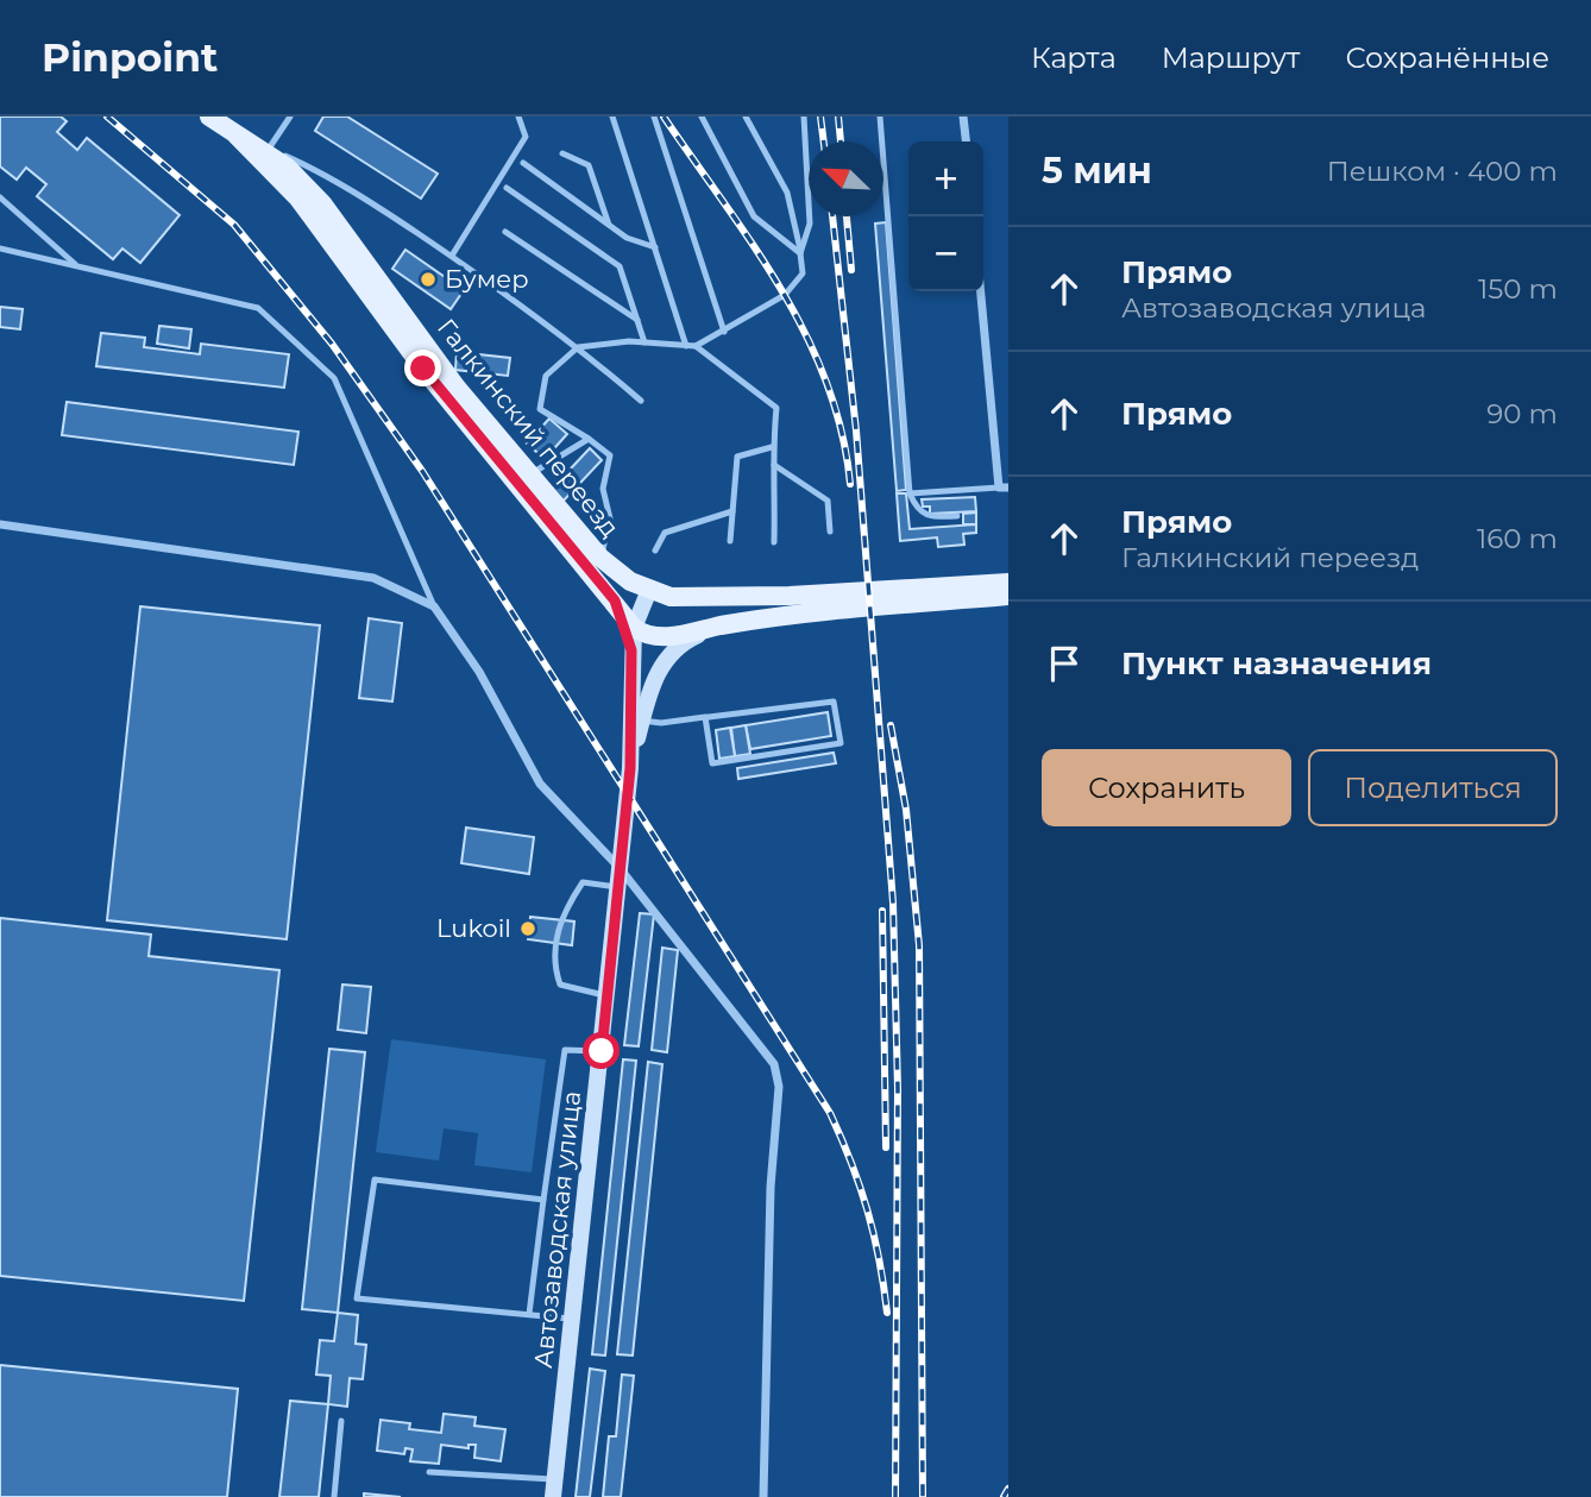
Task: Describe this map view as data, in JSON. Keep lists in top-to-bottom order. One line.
{"streets":{"main road":["Галкинский переезд"],"street":["Автозаводская улица"]},"places":["Бумер","Lukoil"],"north":"top left","page":{"header":"Pinpoint","nav":["Карта","Маршрут","Сохранённые"],"heading":["5 мин","Пешком · 400 m"],"map_buttons":["+","−"],"list":[["Прямо","Автозаводская улица","150 m"],["Прямо","90 m"],["Прямо","Галкинский переезд","160 m"],"Пункт назначения"],"buttons":["Сохранить","Поделиться"]}}
